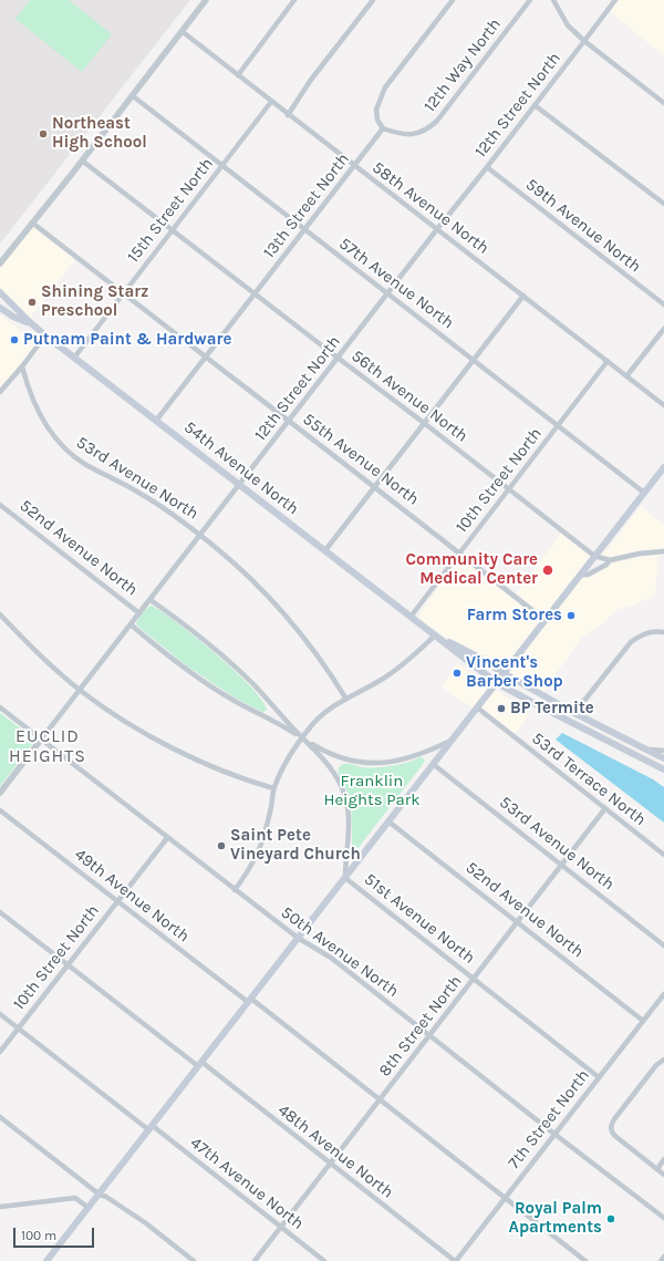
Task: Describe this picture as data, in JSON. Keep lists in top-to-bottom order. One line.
{"streets":{"main road":["54th Avenue North"],"street":["12th Way North","12th Street North","13th Street North","58th Avenue North","15th Street North","59th Avenue North","57th Avenue North","56th Avenue North","55th Avenue North","53rd Avenue North","10th Street North","52nd Avenue North","53rd Terrace North","49th Avenue North","51st Avenue North","50th Avenue North","8th Street North","7th Street North","48th Avenue North","47th Avenue North"]},"crossings":[["12th Way North","13th Street North"],["12th Street North","58th Avenue North"],["12th Street North","59th Avenue North"],["12th Street North","57th Avenue North"],["12th Street North","56th Avenue North"],["12th Street North","55th Avenue North"],["12th Street North","54th Avenue North"],["12th Street North","53rd Avenue North"],["12th Street North","52nd Avenue North"],["12th Street North","50th Avenue North"],["13th Street North","58th Avenue North"],["13th Street North","57th Avenue North"],["13th Street North","56th Avenue North"],["13th Street North","55th Avenue North"],["13th Street North","54th Avenue North"],["58th Avenue North","15th Street North"],["58th Avenue North","10th Street North"],["15th Street North","57th Avenue North"],["15th Street North","56th Avenue North"],["15th Street North","55th Avenue North"],["15th Street North","54th Avenue North"],["57th Avenue North","10th Street North"],["56th Avenue North","10th Street North"],["55th Avenue North","10th Street North"],["54th Avenue North","10th Street North"],["53rd Avenue North","8th Street North"],["10th Street North","49th Avenue North"],["10th Street North","50th Avenue North"],["10th Street North","48th Avenue North"],["10th Street North","47th Avenue North"],["52nd Avenue North","51st Avenue North"],["52nd Avenue North","8th Street North"],["52nd Avenue North","7th Street North"],["53rd Terrace North","8th Street North"],["49th Avenue North","8th Street North"],["49th Avenue North","7th Street North"],["51st Avenue North","8th Street North"],["51st Avenue North","7th Street North"],["50th Avenue North","8th Street North"],["50th Avenue North","7th Street North"],["8th Street North","48th Avenue North"],["8th Street North","47th Avenue North"],["7th Street North","48th Avenue North"]],"districts":["EUCLID HEIGHTS"],"parks":["Franklin Heights Park"],"places":["Northeast High School","Shining Starz Preschool","Putnam Paint & Hardware","Community Care Medical Center","Farm Stores","Vincent's Barber Shop","BP Termite","Saint Pete Vineyard Church","Royal Palm Apartments"],"scale_bar":"100 m"}
